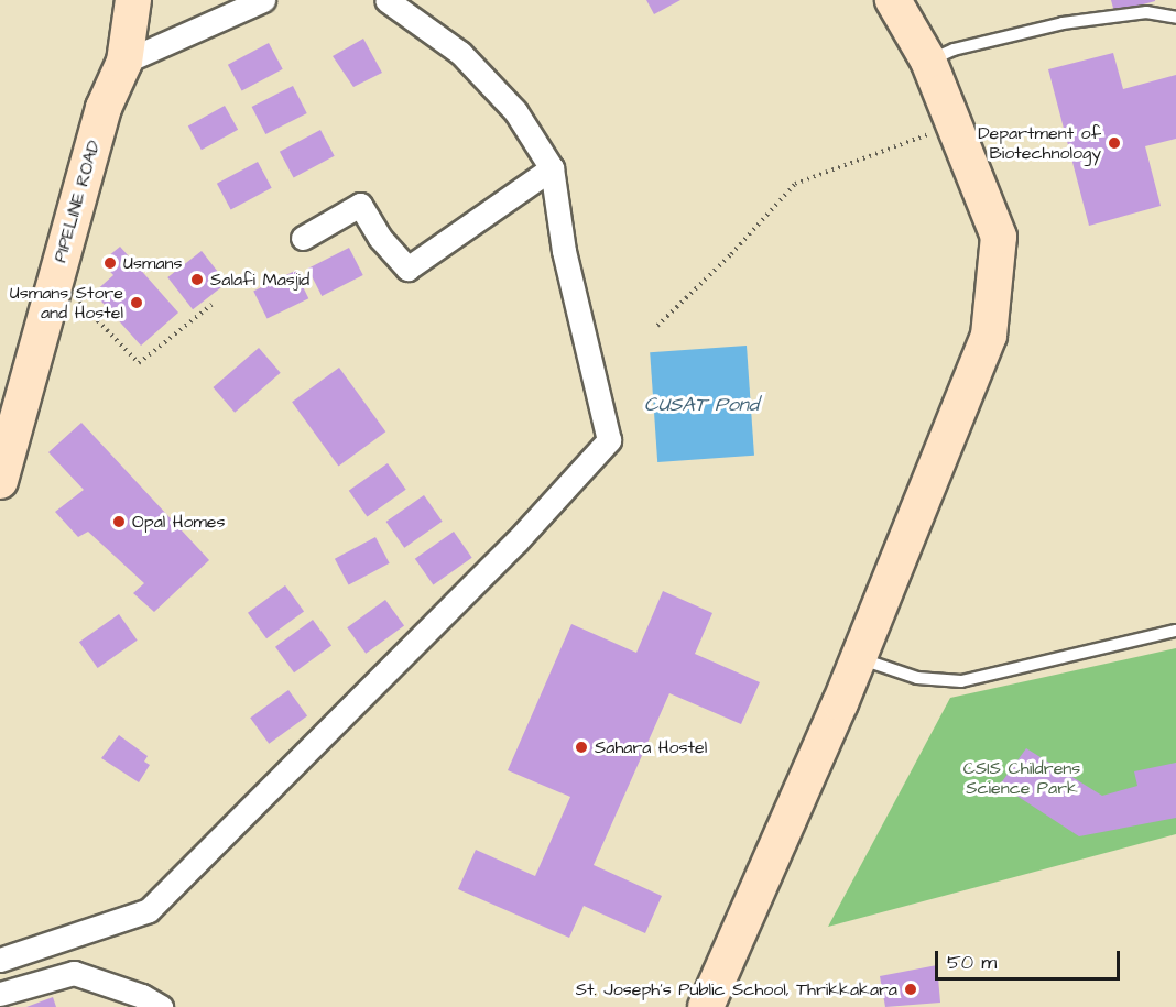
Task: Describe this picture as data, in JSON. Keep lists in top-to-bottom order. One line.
{"streets":{"street":["PIPELINE ROAD"]},"water":["CUSAT Pond"],"parks":["CSIS Childrens Science Park"],"places":["Department of Biotechnology","Usmans","Salafi Masjid","Usmans Store and Hostel","Opal Homes","Sahara Hostel","St. Joseph's Public School, Thrikkakara"],"scale_bar":"50 m"}
